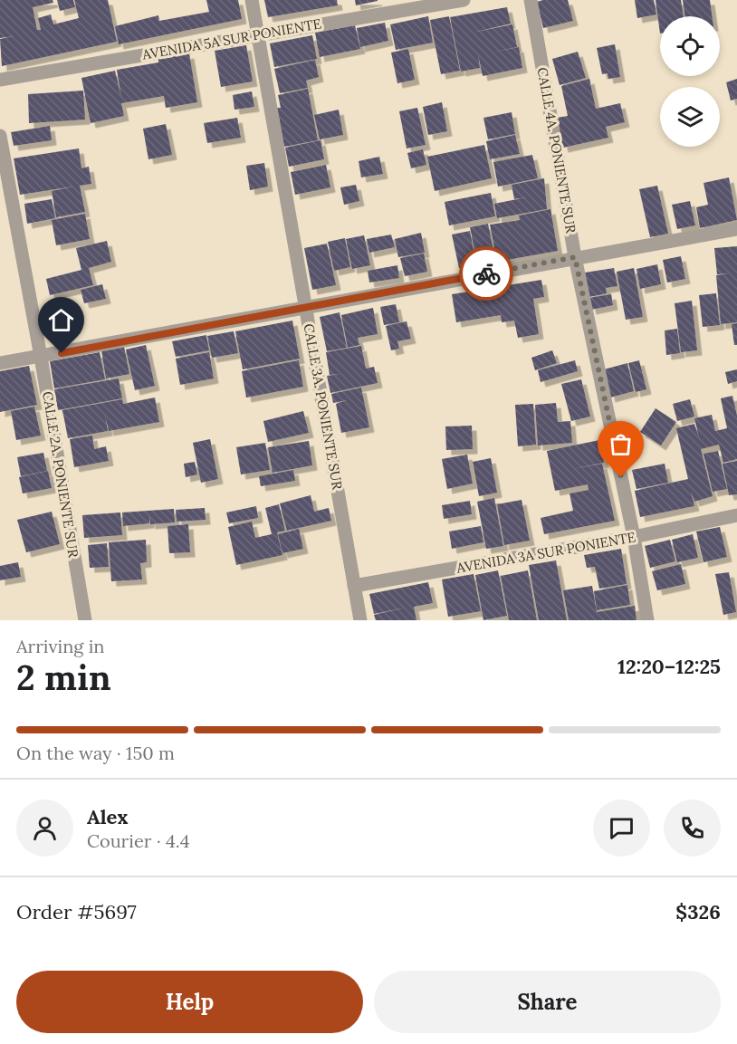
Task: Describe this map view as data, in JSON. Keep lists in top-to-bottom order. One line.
{"streets":{"street":["AVENIDA 5A SUR PONIENTE","CALLE 4A. PONIENTE SUR","CALLE 3A. PONIENTE SUR","CALLE 2A. PONIENTE SUR","AVENIDA 3A SUR PONIENTE"]},"crossings":[["AVENIDA 5A SUR PONIENTE","CALLE 3A. PONIENTE SUR"],["CALLE 4A. PONIENTE SUR","AVENIDA 3A SUR PONIENTE"],["CALLE 3A. PONIENTE SUR","AVENIDA 3A SUR PONIENTE"]],"page":{"heading":["2 min","Arriving in","12:20–12:25"],"panel":["Alex","Courier · 4.4","Order #5697","$326"],"bar":"On the way · 150 m","buttons":["Help","Share"]}}
